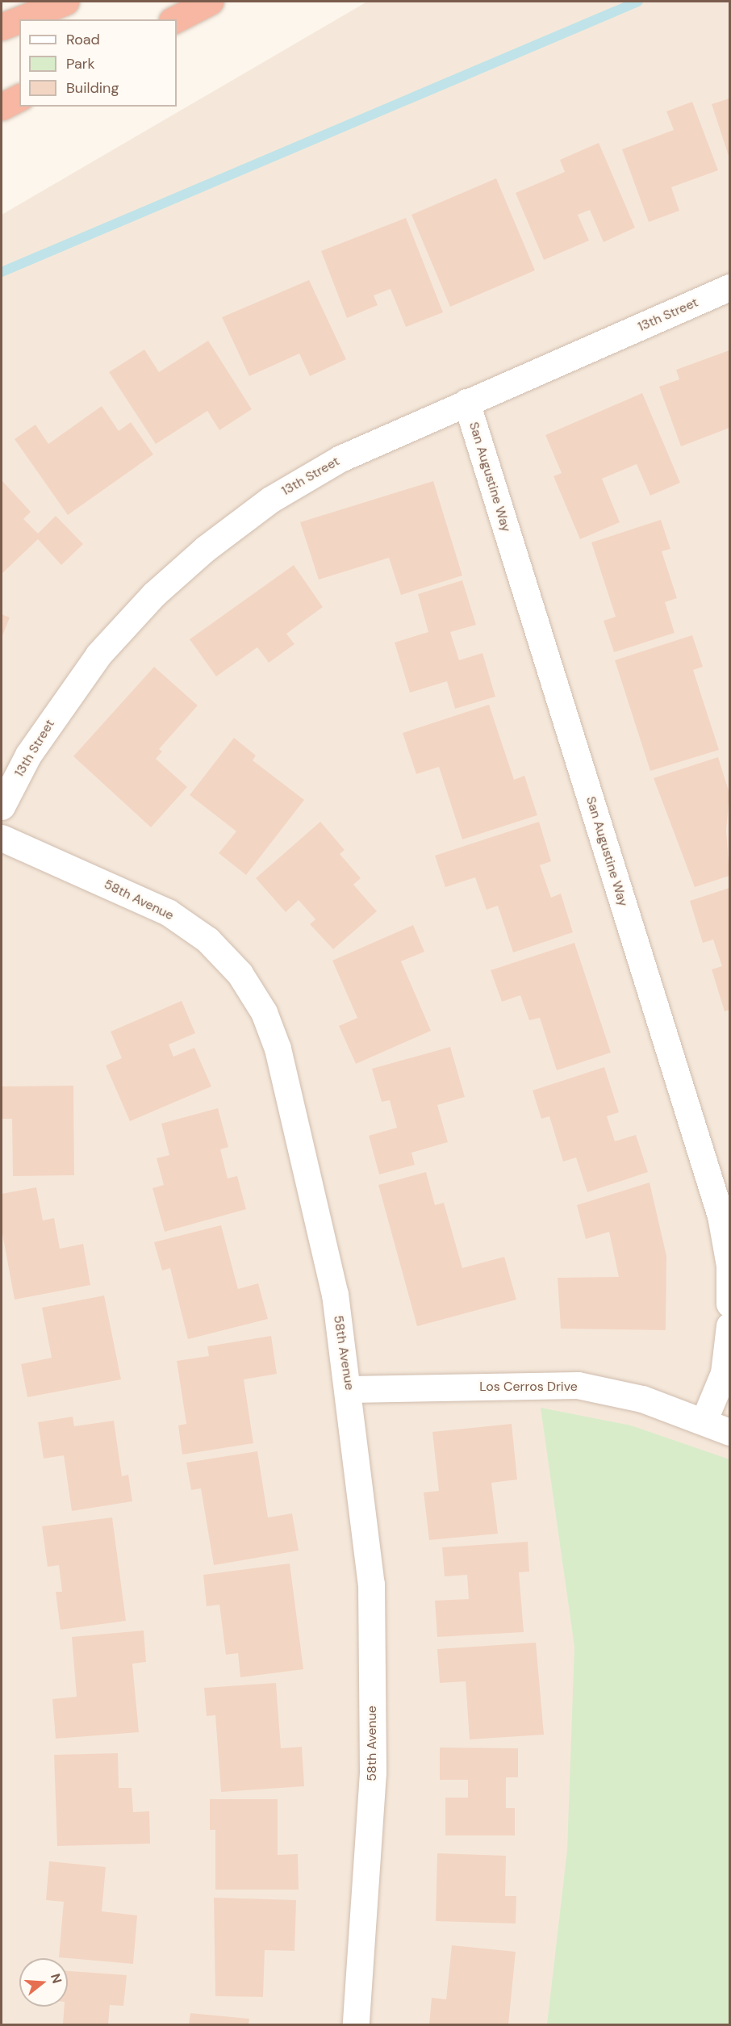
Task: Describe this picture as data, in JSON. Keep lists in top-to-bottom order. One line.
{"streets":{"street":["13th Street","San Augustine Way","58th Avenue","Los Cerros Drive"]},"crossings":[["13th Street","San Augustine Way"],["58th Avenue","Los Cerros Drive"]],"legend":["Road","Park","Building"],"north":"right"}
